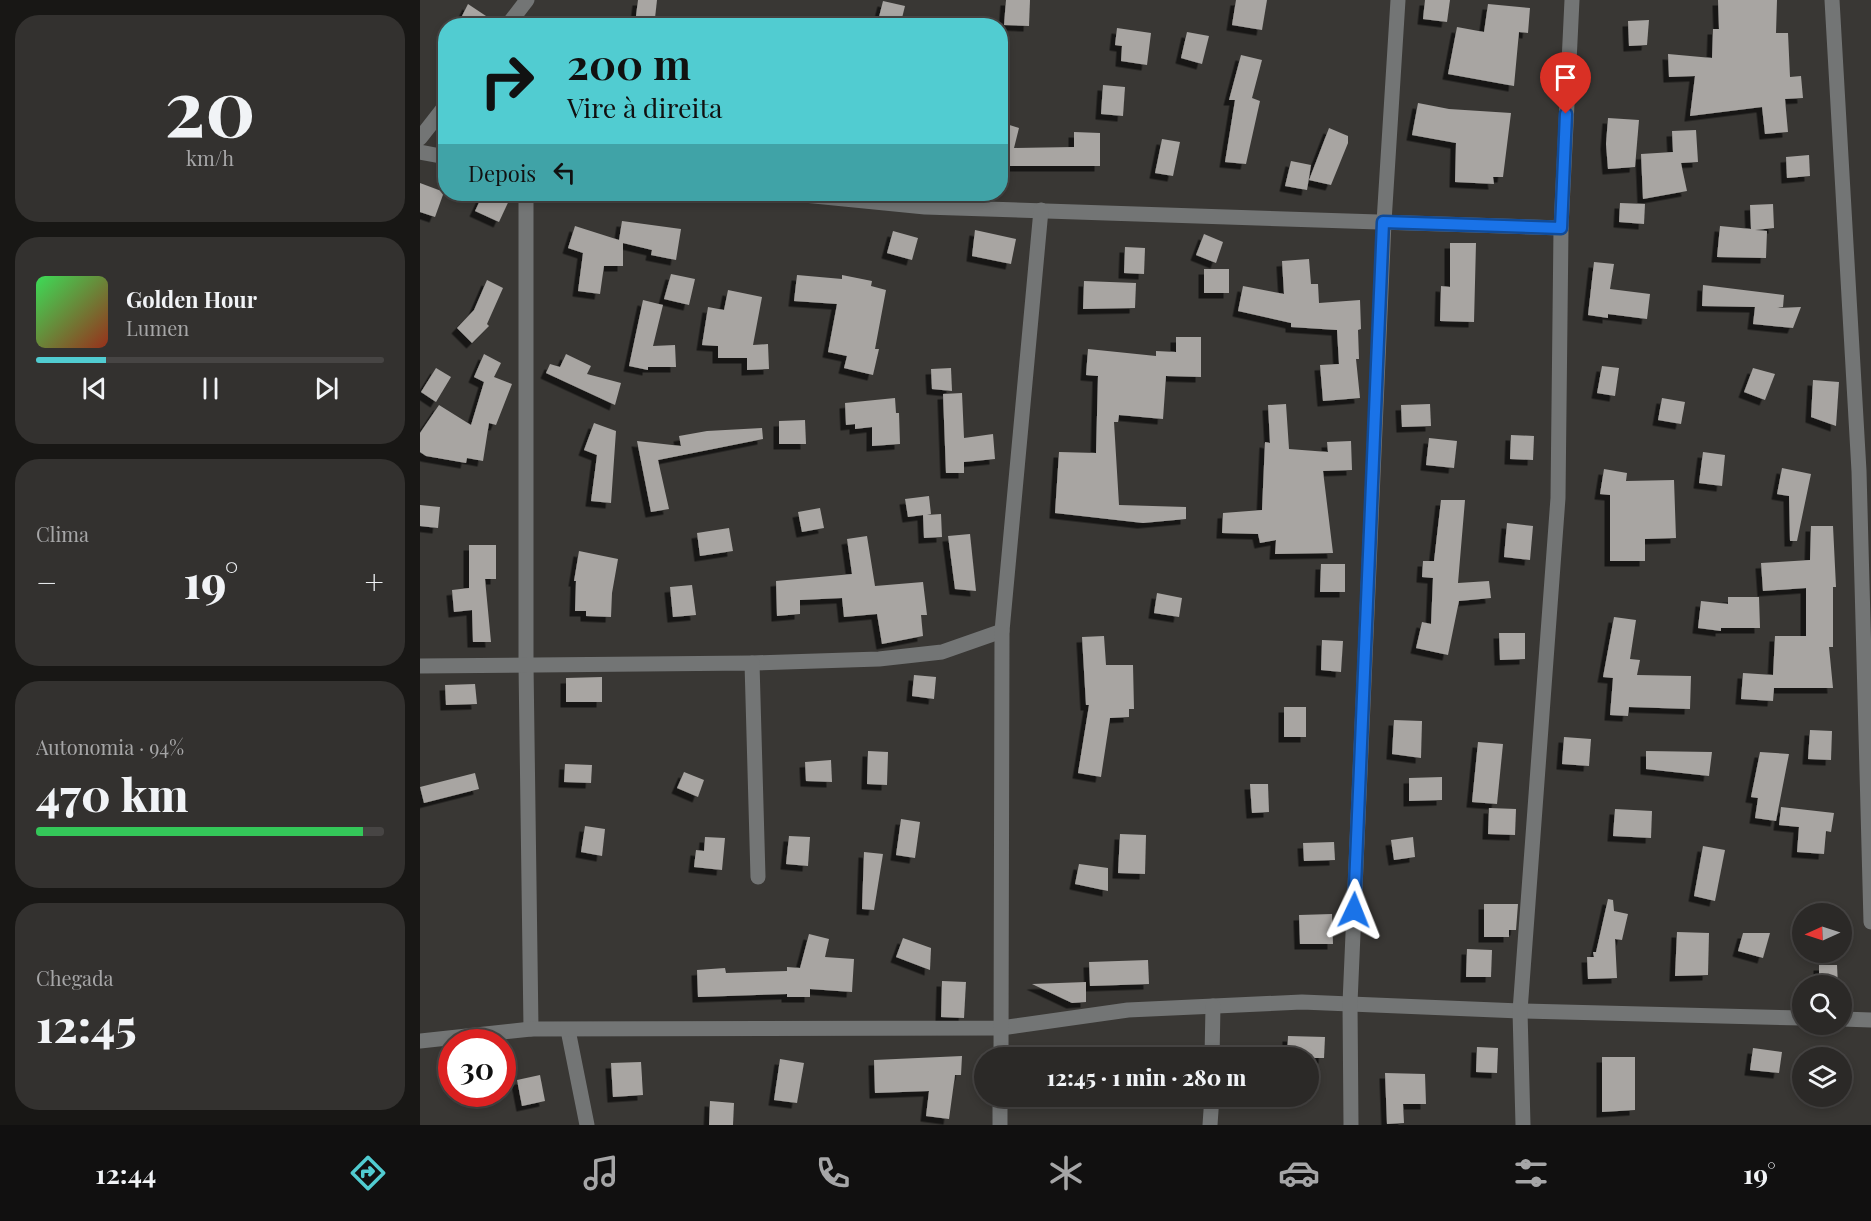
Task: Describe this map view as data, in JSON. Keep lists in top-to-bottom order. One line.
{"north":"left","page":{"tile":[["20","km/h"],"Clima",["Autonomia · 94%","470 km"],["Chegada","12:45"]],"turn":["200 m","Vire à direita"],"then":"Depois","song":["Golden Hour","Lumen"],"heat":["−","19°","+"],"limit":"30","trip":"12:45 · 1 min · 280 m","tabs":["12:44","19°"]}}
